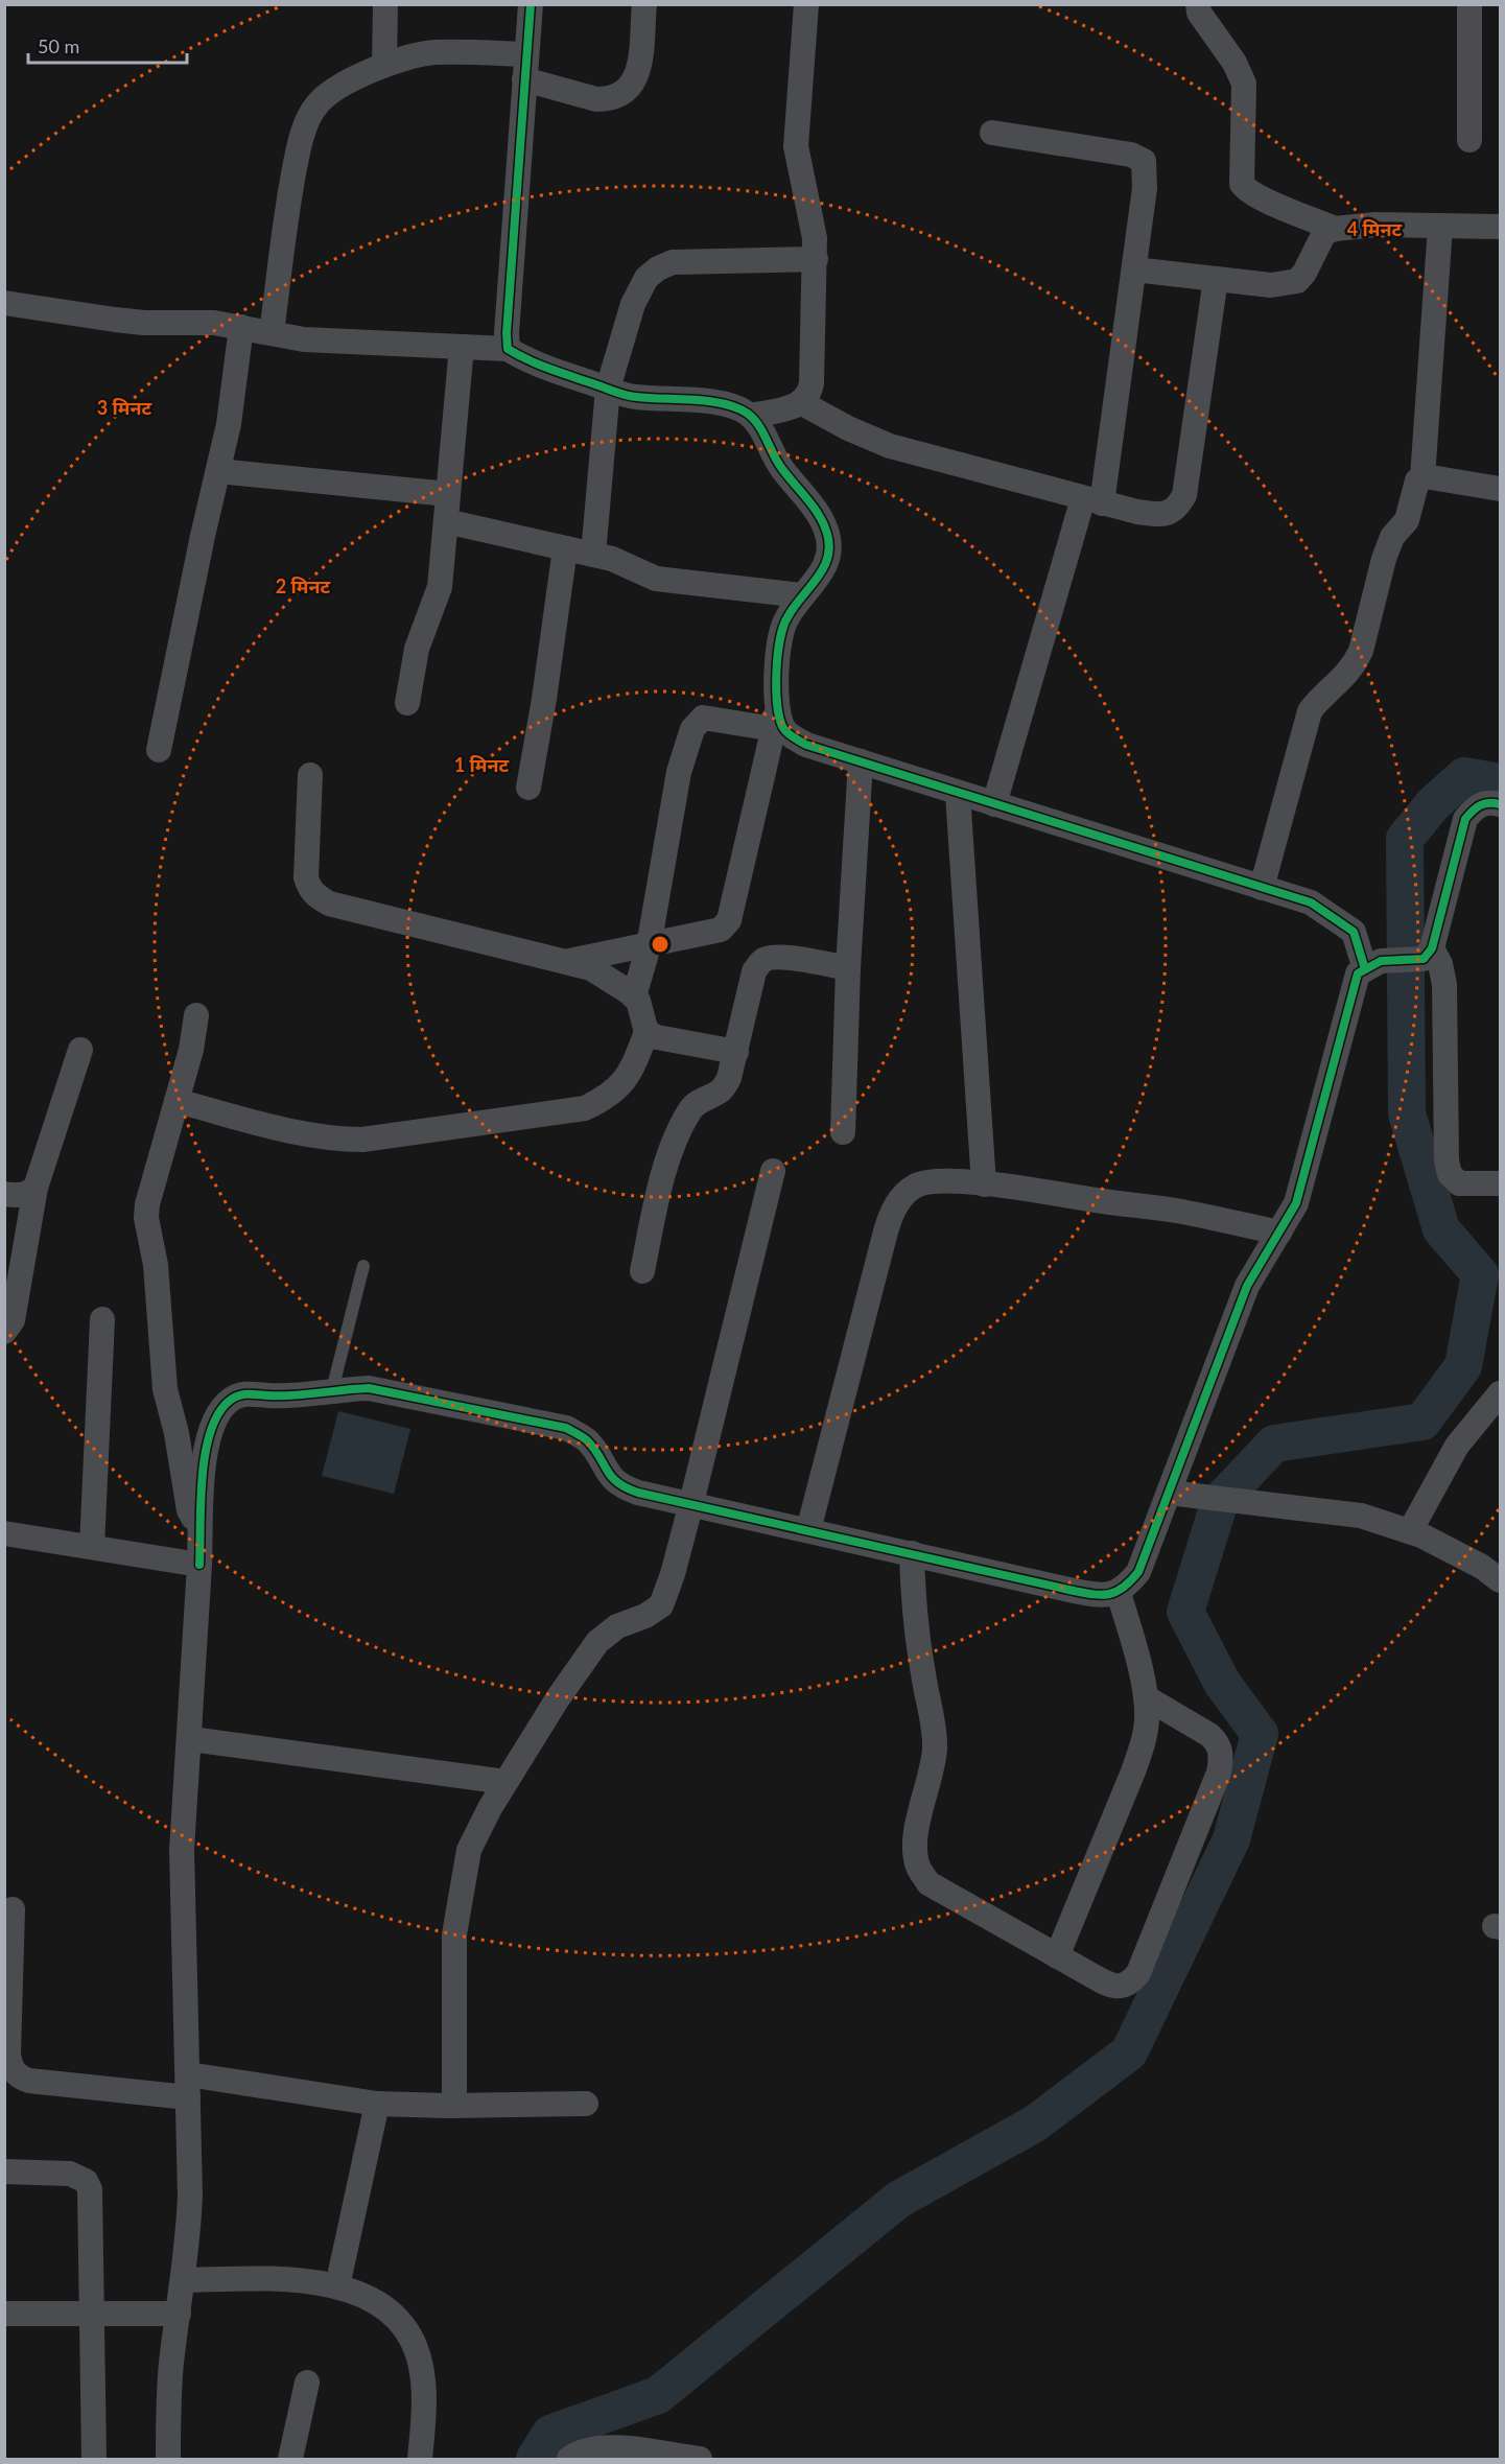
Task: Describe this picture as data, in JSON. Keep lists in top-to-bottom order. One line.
{"scale_bar":"50 m","rings":["4 मिनट","3 मिनट","2 मिनट","1 मिनट"]}
